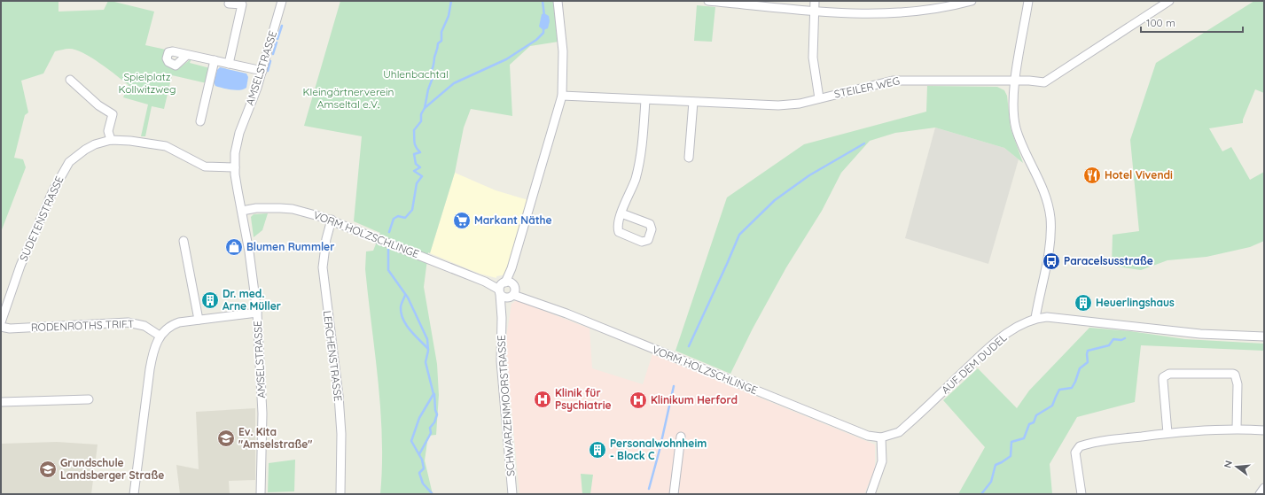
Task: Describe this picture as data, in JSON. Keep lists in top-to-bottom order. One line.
{"streets":{"street":["AMSELSTRASSE","STEILER WEG","SUDETENSTRASSE","VORM HOLZSCHLINGE","RODENROTHS TRIFT","LERCHENSTRASSE","AUF DEM DUDEL","SCHWARZENMOORSTRASSE"]},"crossings":[["AMSELSTRASSE","SUDETENSTRASSE"],["AMSELSTRASSE","VORM HOLZSCHLINGE"],["STEILER WEG","SCHWARZENMOORSTRASSE"],["VORM HOLZSCHLINGE","LERCHENSTRASSE"],["VORM HOLZSCHLINGE","AUF DEM DUDEL"],["VORM HOLZSCHLINGE","SCHWARZENMOORSTRASSE"]],"parks":["Uhlenbachtal","Spielplatz Kollwitzweg","Kleingärtnerverein Amseltal e.V."],"places":{"restaurant":["Hotel Vivendi"],"supermarket":["Markant Näthe"],"shop":["Blumen Rummler"],"bus stop":["Paracelsusstraße"],"building":["Dr. med. Arne Müller","Heuerlingshaus","Personalwohnheim - Block C"],"hospital":["Klinik für Psychiatrie","Klinikum Herford"],"school or university":["Ev. Kita \"Amselstraße\"","Grundschule Landsberger Straße"]},"scale_bar":"100 m","north":"left"}
